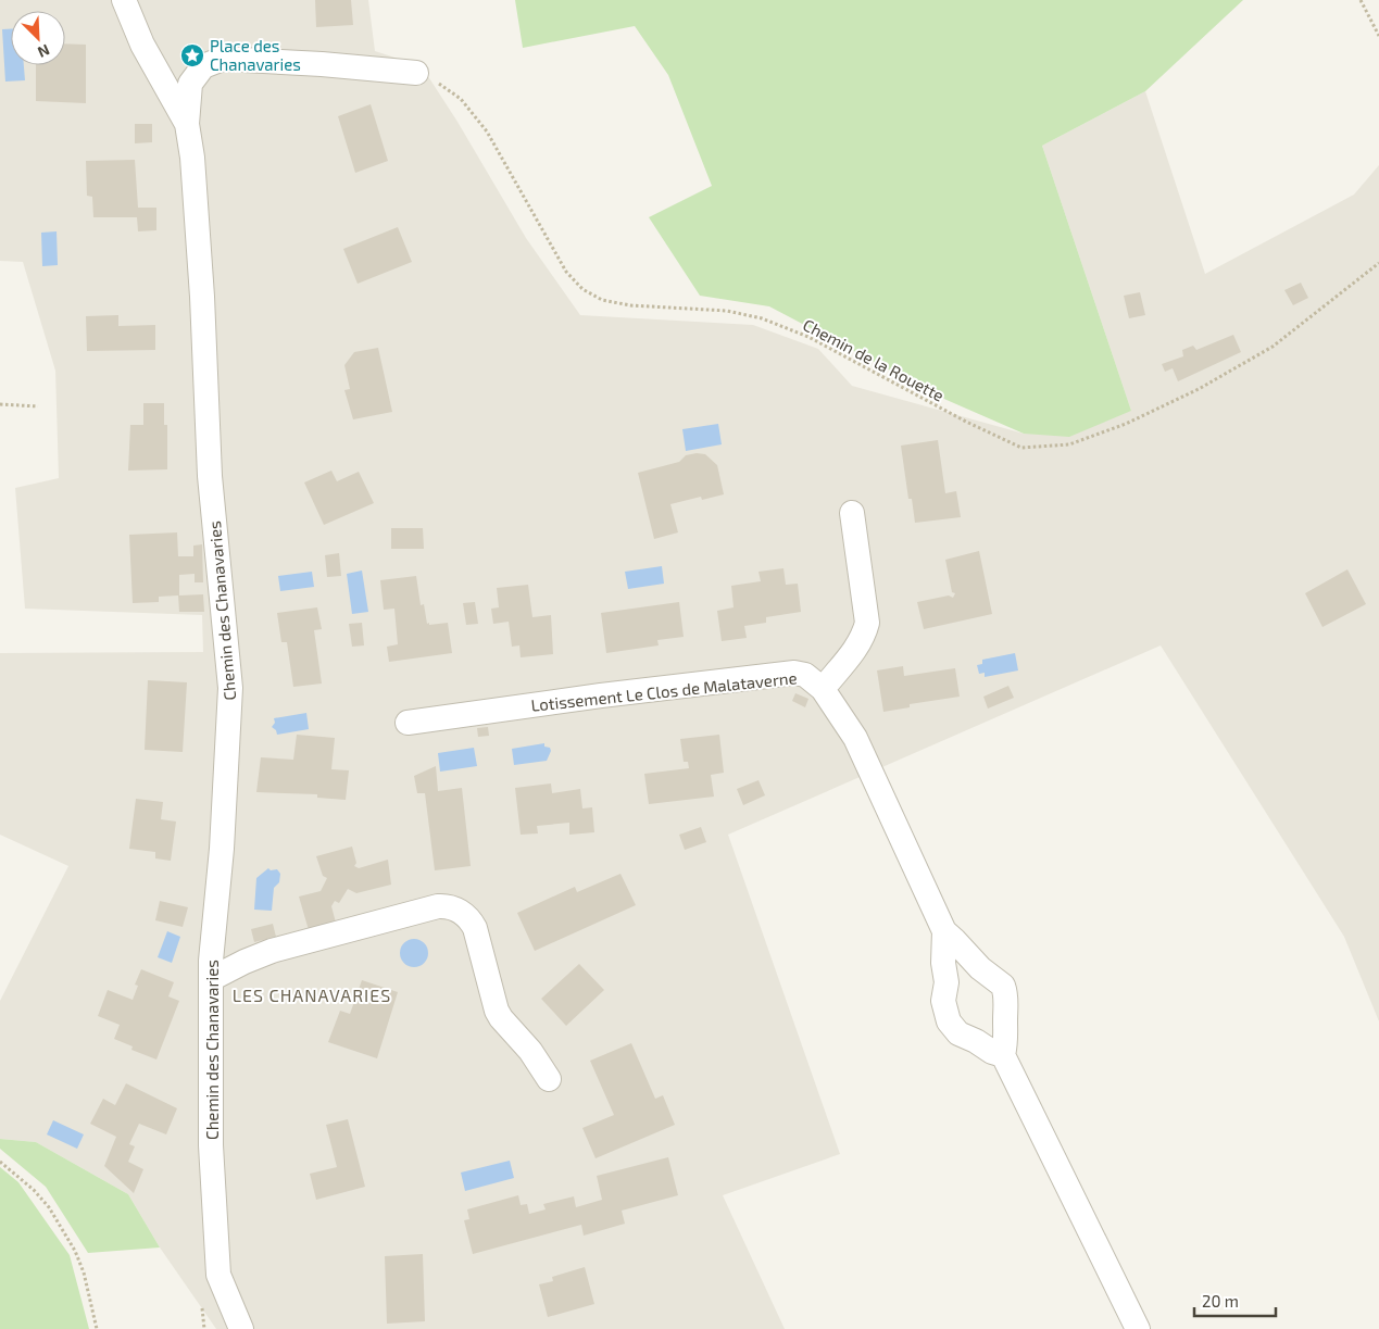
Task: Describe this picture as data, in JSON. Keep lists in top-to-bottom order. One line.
{"streets":{"street":["Chemin des Chanavaries","Lotissement Le Clos de Malataverne"],"path":["Chemin de la Rouette"]},"districts":["LES CHANAVARIES"],"places":{"place":["Place des Chanavaries"]},"scale_bar":"20 m","north":"bottom right"}
